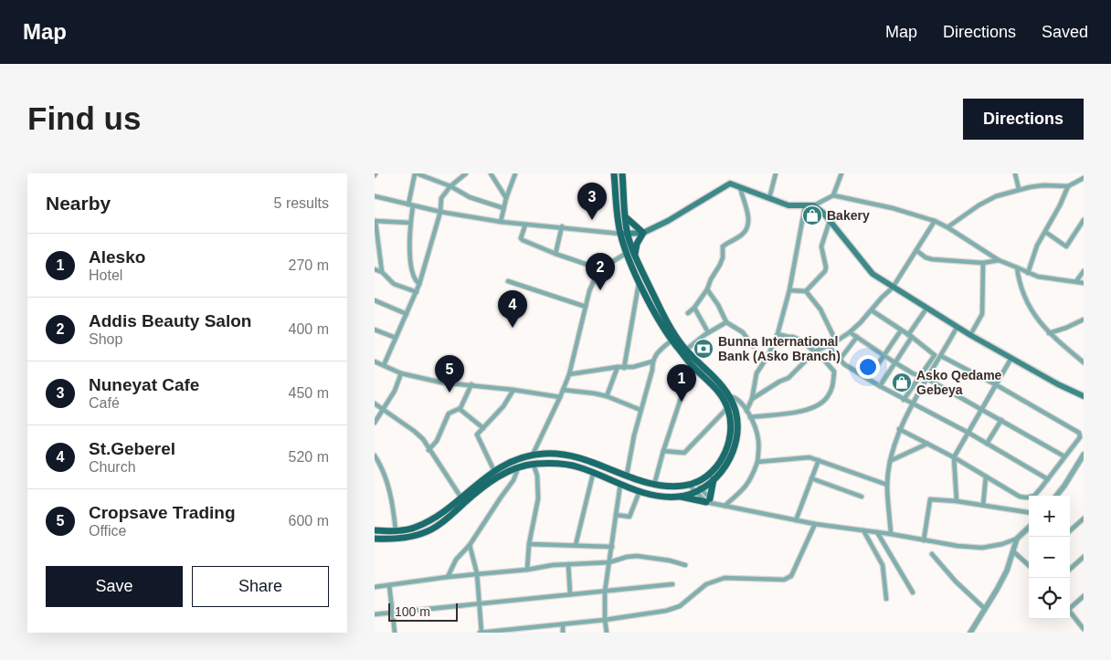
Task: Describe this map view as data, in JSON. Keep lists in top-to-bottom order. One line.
{"places":{"shop":["Bakery","Asko Qedame Gebeya"],"bank":["Bunna International Bank (Asko Branch)"]},"scale_bar":"100 m","page":{"header":"Map","nav":["Map","Directions","Saved"],"buttons":["Directions",["Save","Share"]],"title":"Find us","heading":["Nearby","5 results"],"pins":["3","2","4","5","1"],"list":[{"mark":"1","name":"Alesko","note":"Hotel","value":"270 m"},{"mark":"2","name":"Addis Beauty Salon","note":"Shop","value":"400 m"},{"mark":"3","name":"Nuneyat Cafe","note":"Café","value":"450 m"},{"mark":"4","name":"St.Geberel","note":"Church","value":"520 m"},{"mark":"5","name":"Cropsave Trading","note":"Office","value":"600 m"}],"map_buttons":["+","−"],"scale":"100 m"}}
